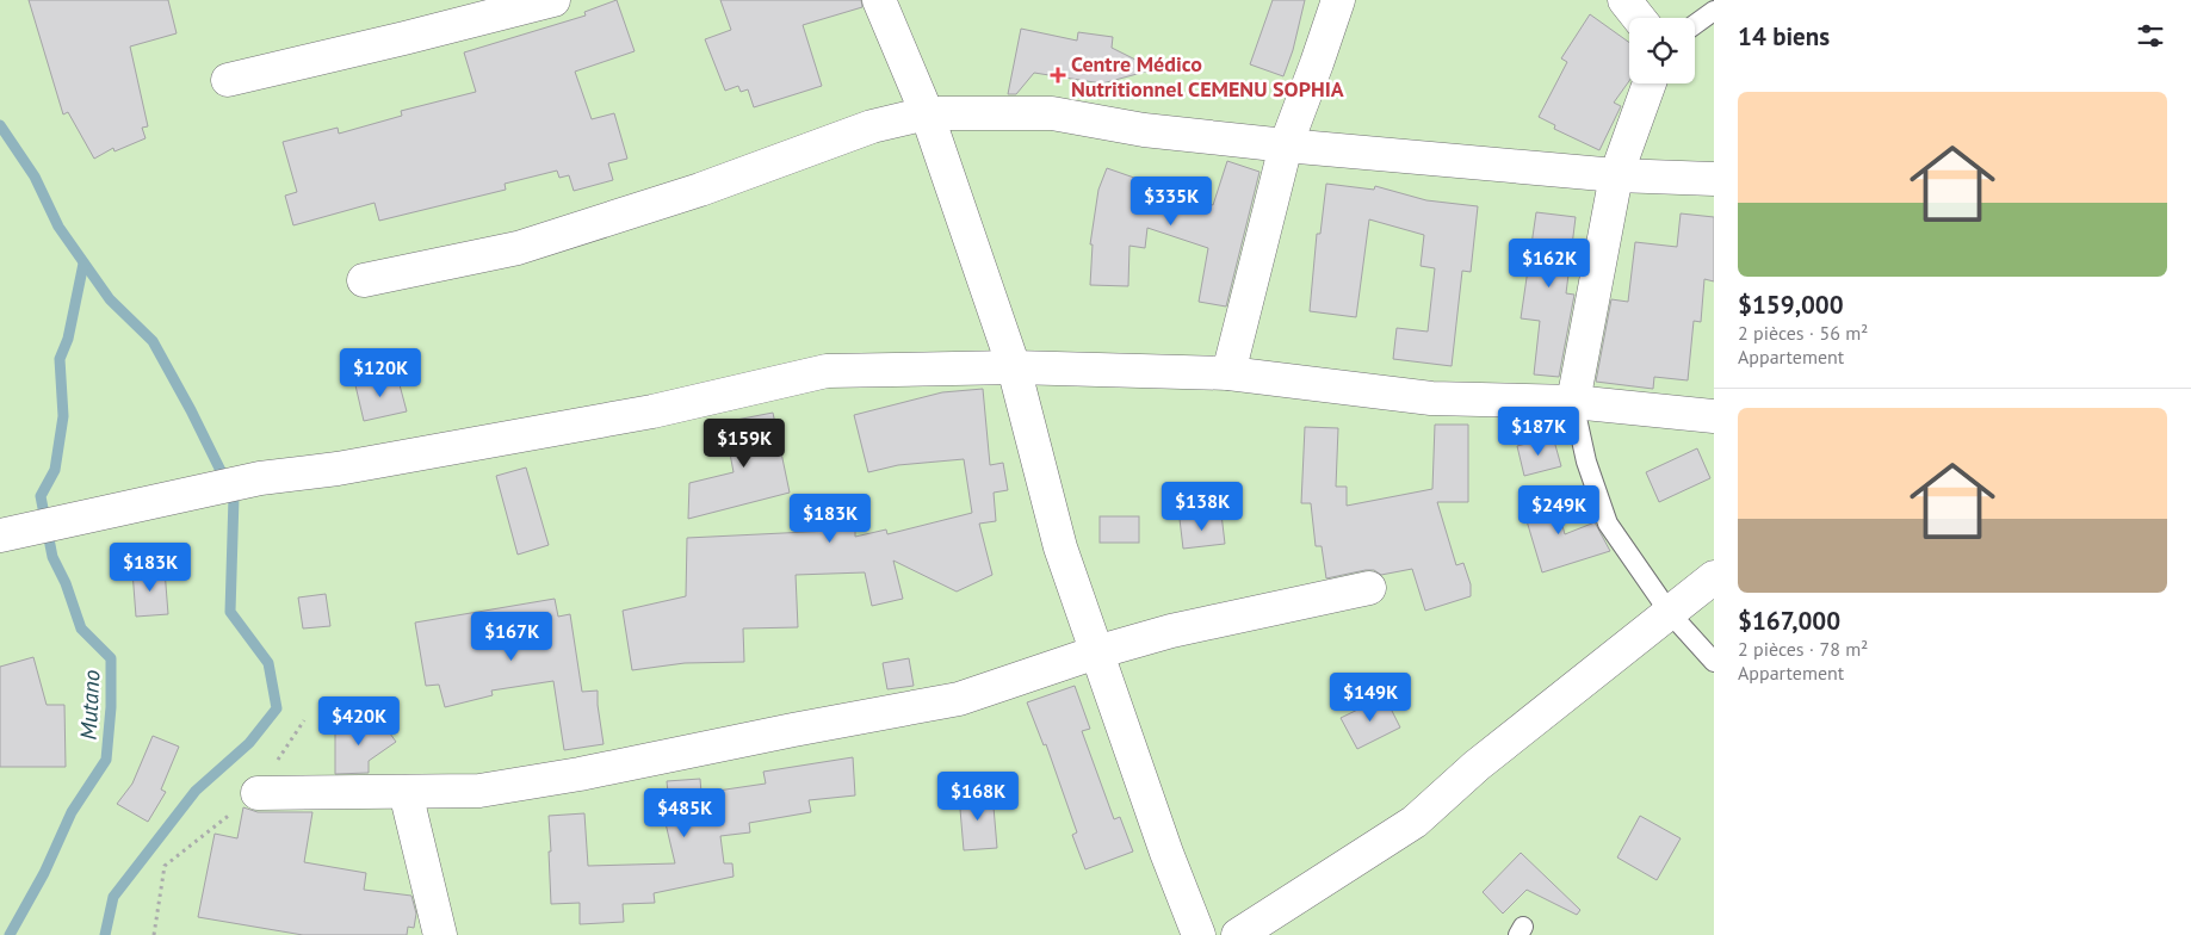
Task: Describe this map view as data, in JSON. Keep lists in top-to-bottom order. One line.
{"water":["Mutano"],"places":{"health":["Centre Médico Nutritionnel CEMENU SOPHIA"]},"page":{"heading":"14 biens","list":[{"name":"$159,000","note":"2 pièces · 56 m² · Appartement"},{"name":"$167,000","note":"2 pièces · 78 m² · Appartement"}],"price":["$335K","$162K","$120K","$187K","$159K","$138K","$249K","$183K","$183K","$167K","$149K","$420K","$168K","$485K"]}}
